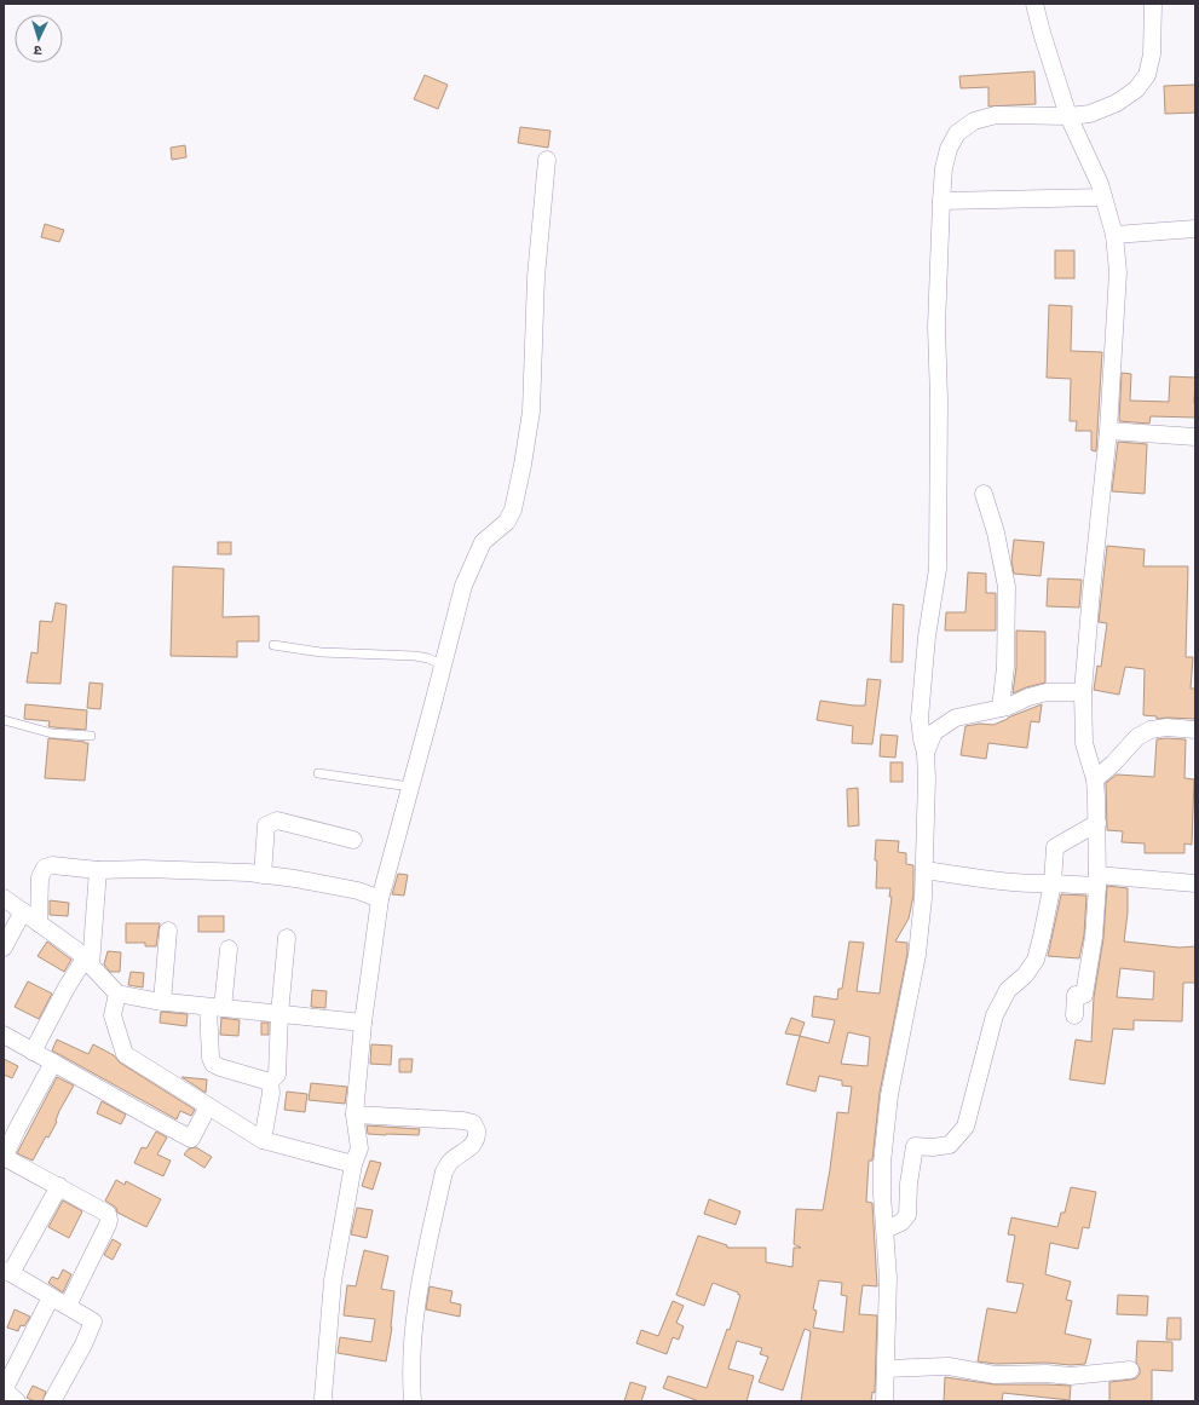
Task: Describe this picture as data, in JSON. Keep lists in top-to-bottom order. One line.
{"north":"bottom"}
